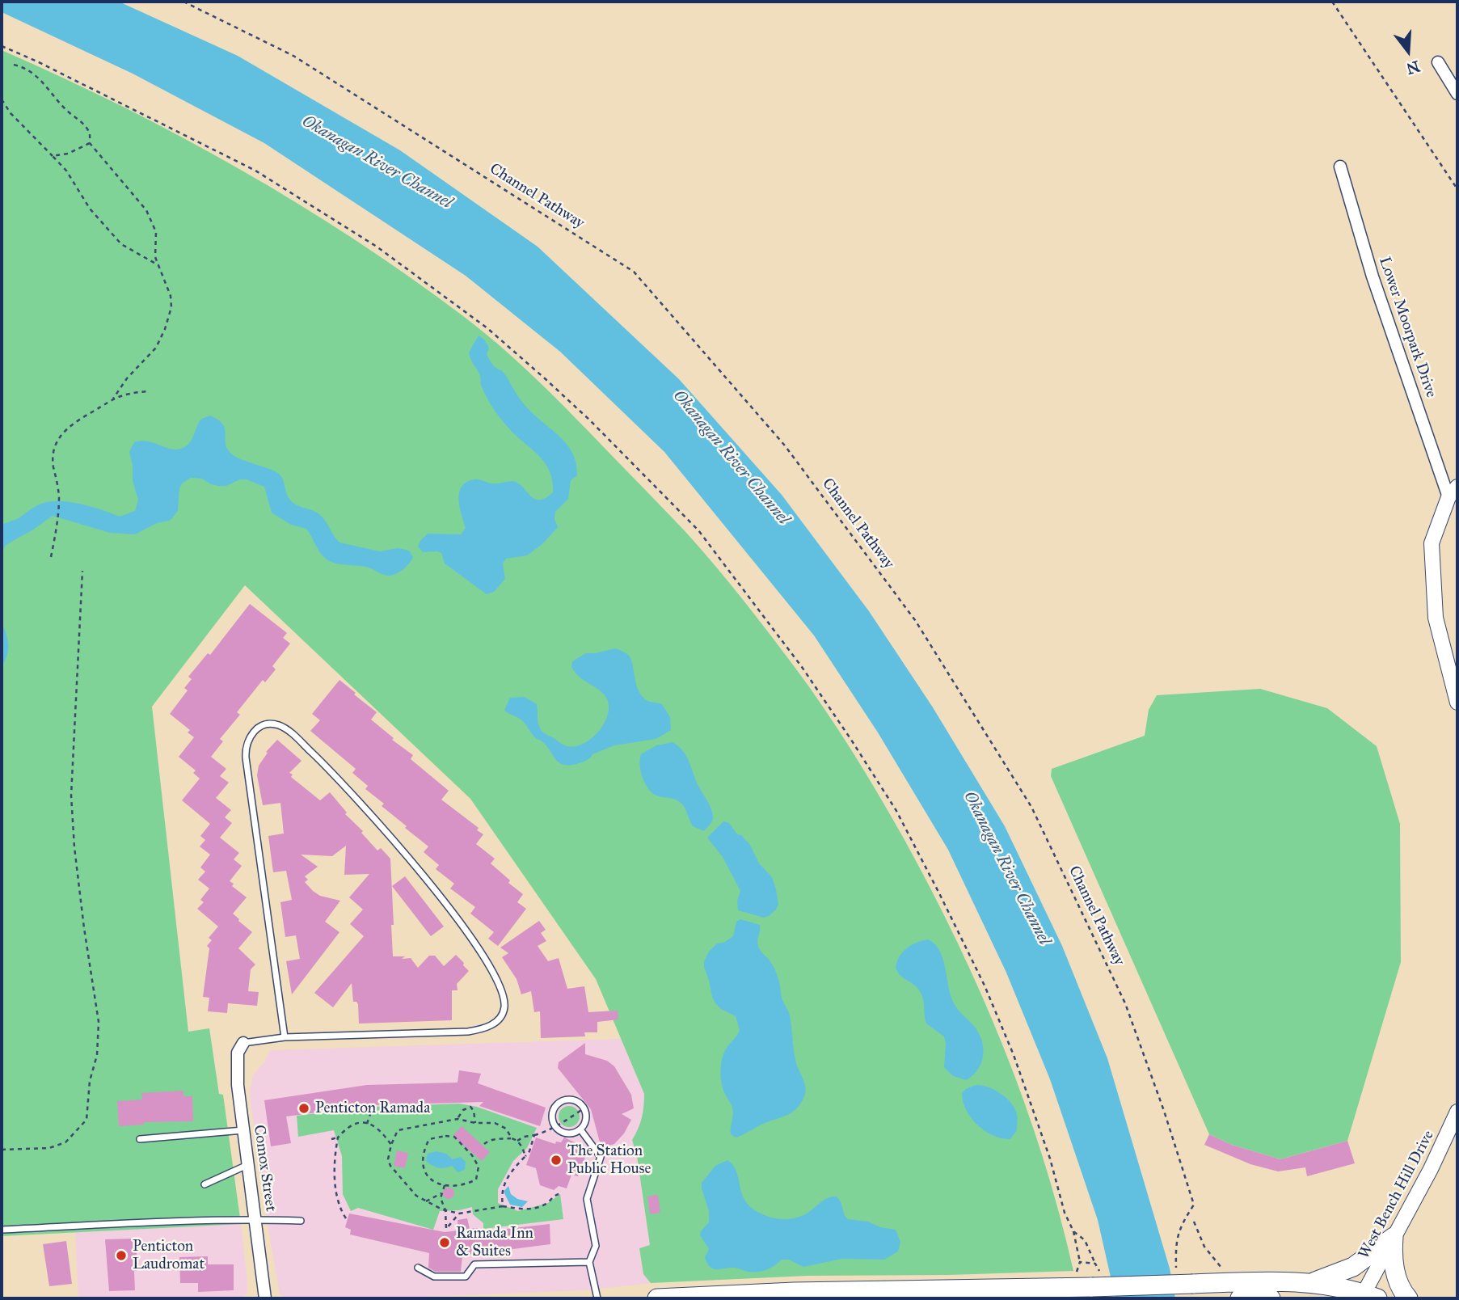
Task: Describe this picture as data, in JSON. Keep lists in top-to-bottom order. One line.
{"streets":{"street":["Lower Moorpark Drive","Comox Street","West Bench Hill Drive"],"path":["Channel Pathway"]},"water":["Okanagan River Channel"],"places":["Penticton Ramada","The Station Public House","Ramada Inn & Suites","Penticton Laudromat"],"north":"bottom"}
